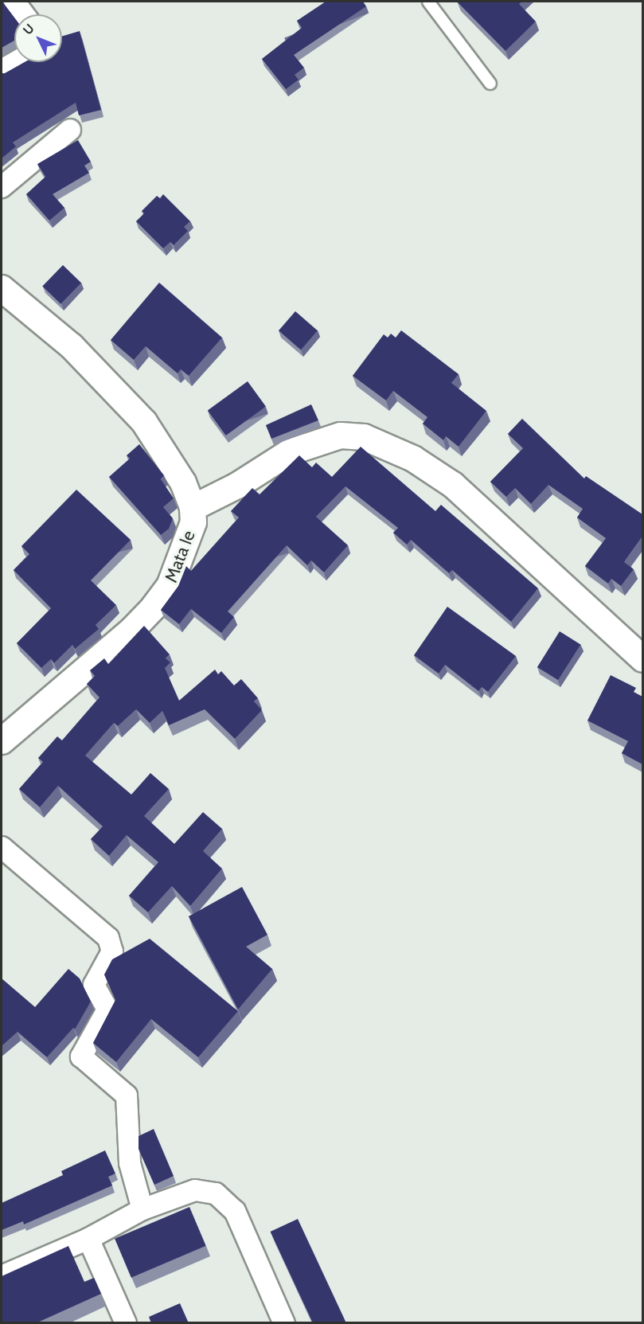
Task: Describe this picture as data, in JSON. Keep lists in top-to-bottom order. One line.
{"streets":{"street":["Mata Ie"]},"north":"top left"}
